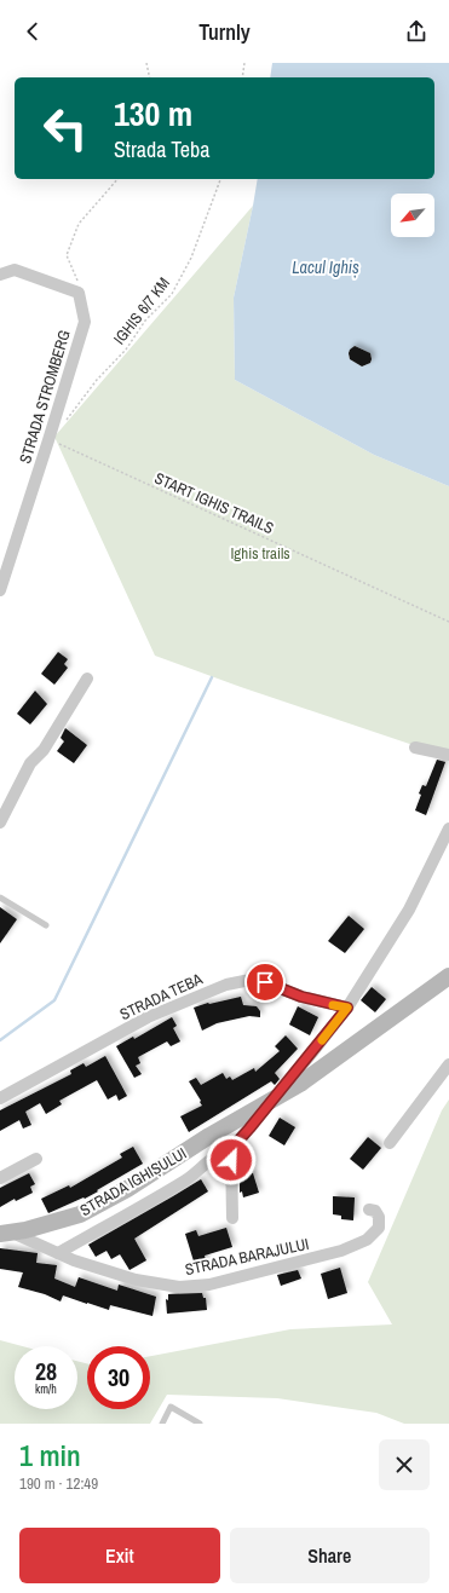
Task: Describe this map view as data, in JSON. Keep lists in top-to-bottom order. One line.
{"streets":{"street":["STRADA STROMBERG","STRADA TEBA","STRADA IGHIȘULUI","STRADA BARAJULUI"],"path":["IGHIS 6/7 KM","START IGHIS TRAILS"]},"crossings":[["STRADA IGHIȘULUI","STRADA BARAJULUI"]],"water":["Lacul Ighiș"],"parks":["Ighis trails"],"north":"bottom left","page":{"header":"Turnly","turn":["130 m","Strada Teba"],"speed":"28 km/h","limit":"30","heading":["1 min","190 m · 12:49"],"buttons":["Exit","Share"]}}
